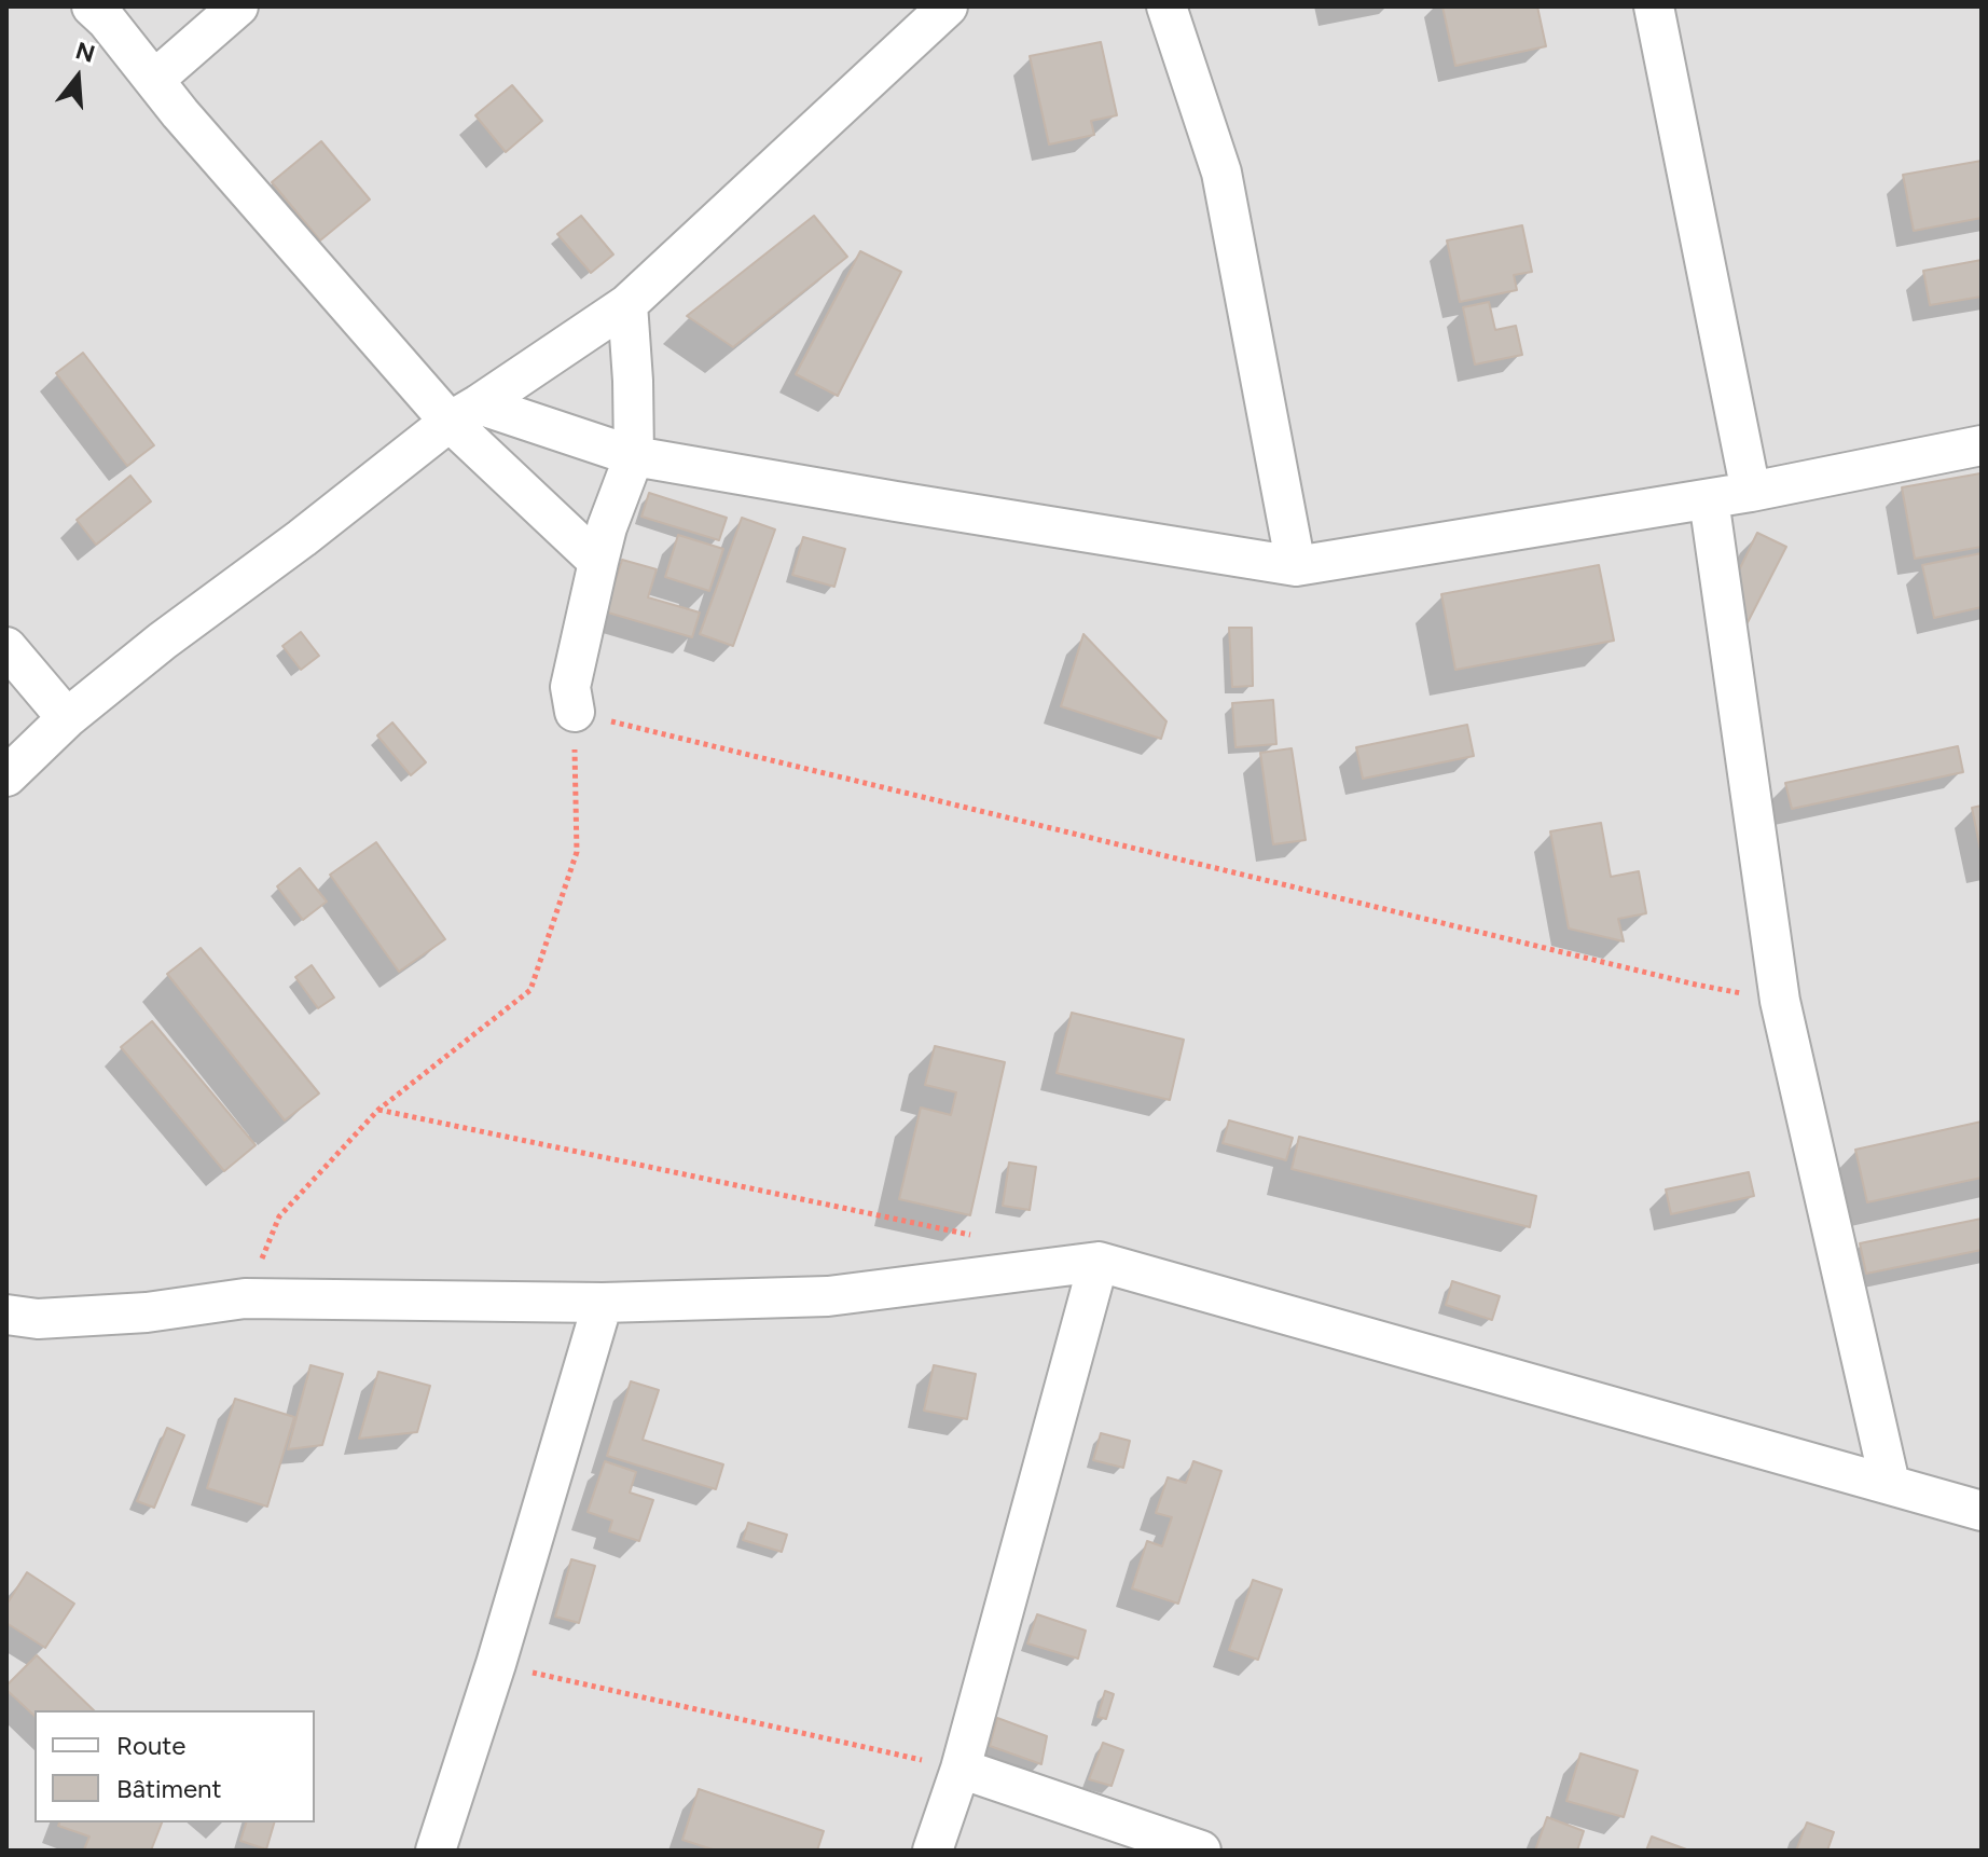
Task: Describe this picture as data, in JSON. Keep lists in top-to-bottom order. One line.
{"legend":["Route","Bâtiment"],"north":"top"}
